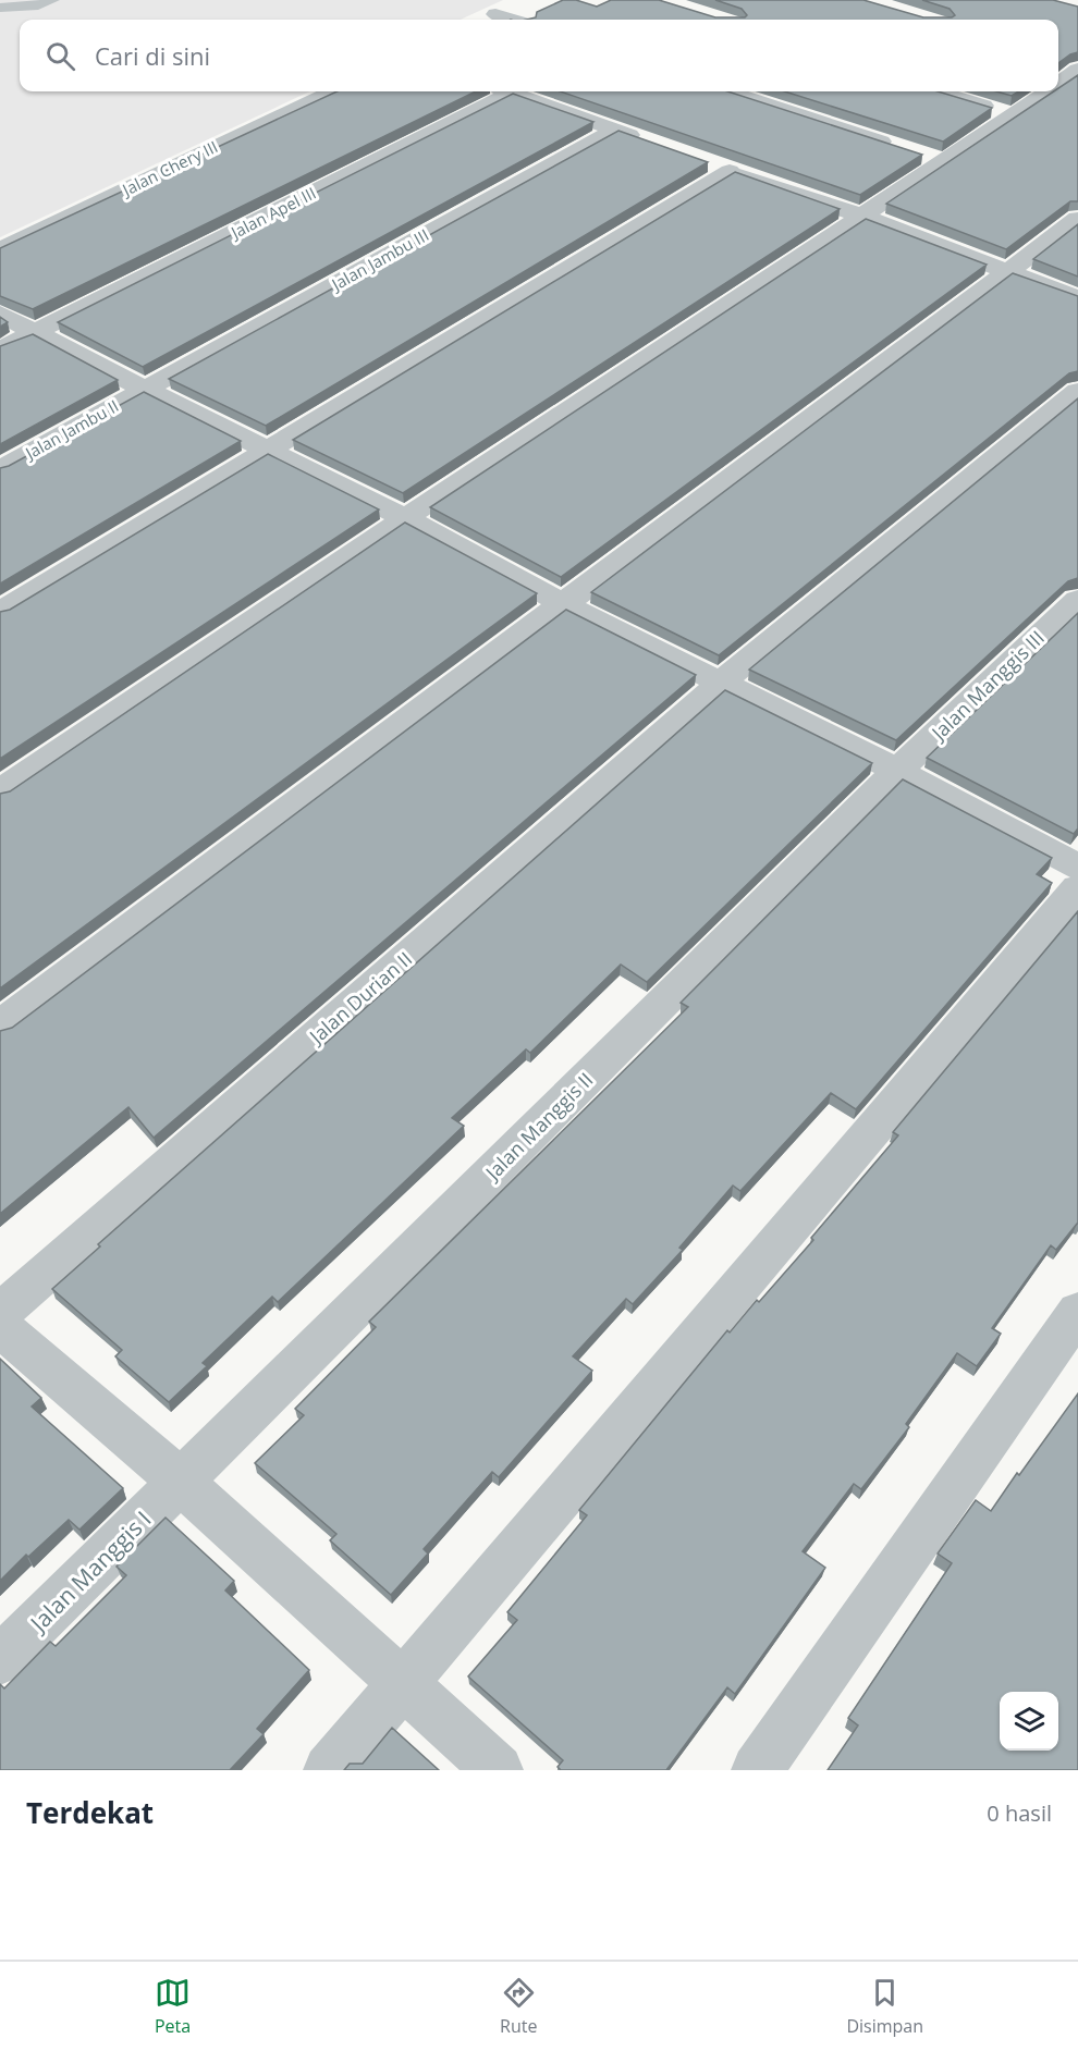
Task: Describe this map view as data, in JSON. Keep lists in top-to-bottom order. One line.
{"streets":{"street":["Jalan Chery III","Jalan Apel III","Jalan Jambu III","Jalan Jambu II","Jalan Manggis III","Jalan Durian II","Jalan Manggis II","Jalan Manggis I"]},"crossings":[["Jalan Jambu III","Jalan Jambu II"],["Jalan Manggis III","Jalan Manggis II"],["Jalan Manggis II","Jalan Manggis I"]],"page":{"search":"Cari di sini","heading":["Terdekat","0 hasil"],"nav":["Peta","Rute","Disimpan"]}}
